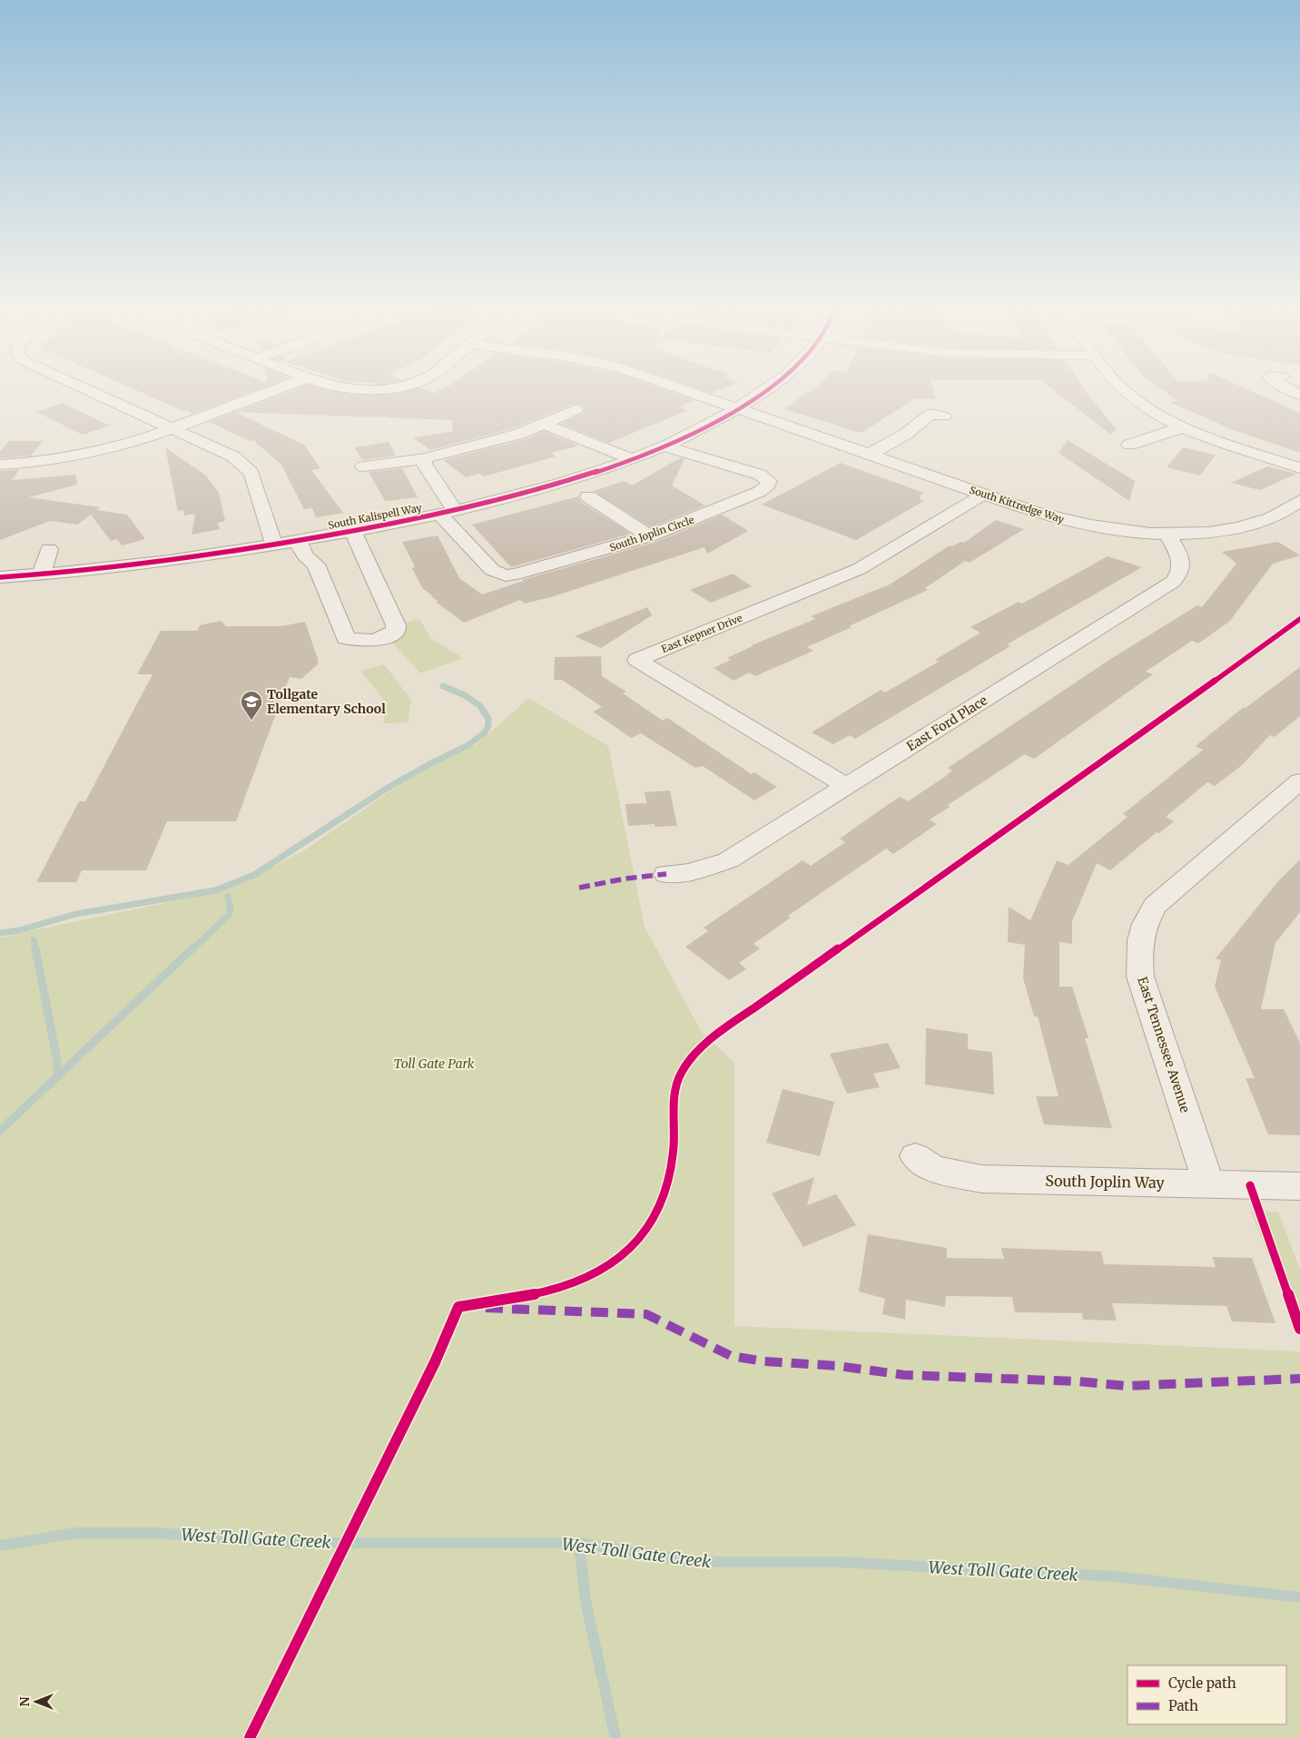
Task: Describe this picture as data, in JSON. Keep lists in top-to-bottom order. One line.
{"streets":{"street":["South Kittredge Way","South Kalispell Way","South Joplin Circle","East Kepner Drive","East Ford Place","East Tennessee Avenue","South Joplin Way"]},"crossings":[["South Kittredge Way","South Kalispell Way"],["South Kittredge Way","East Kepner Drive"],["South Kittredge Way","East Ford Place"],["South Kalispell Way","South Joplin Circle"],["East Kepner Drive","East Ford Place"],["East Tennessee Avenue","South Joplin Way"]],"water":["West Toll Gate Creek"],"parks":["Toll Gate Park"],"places":{"school or university":["Tollgate Elementary School"]},"legend":["Cycle path","Path"],"north":"left"}
